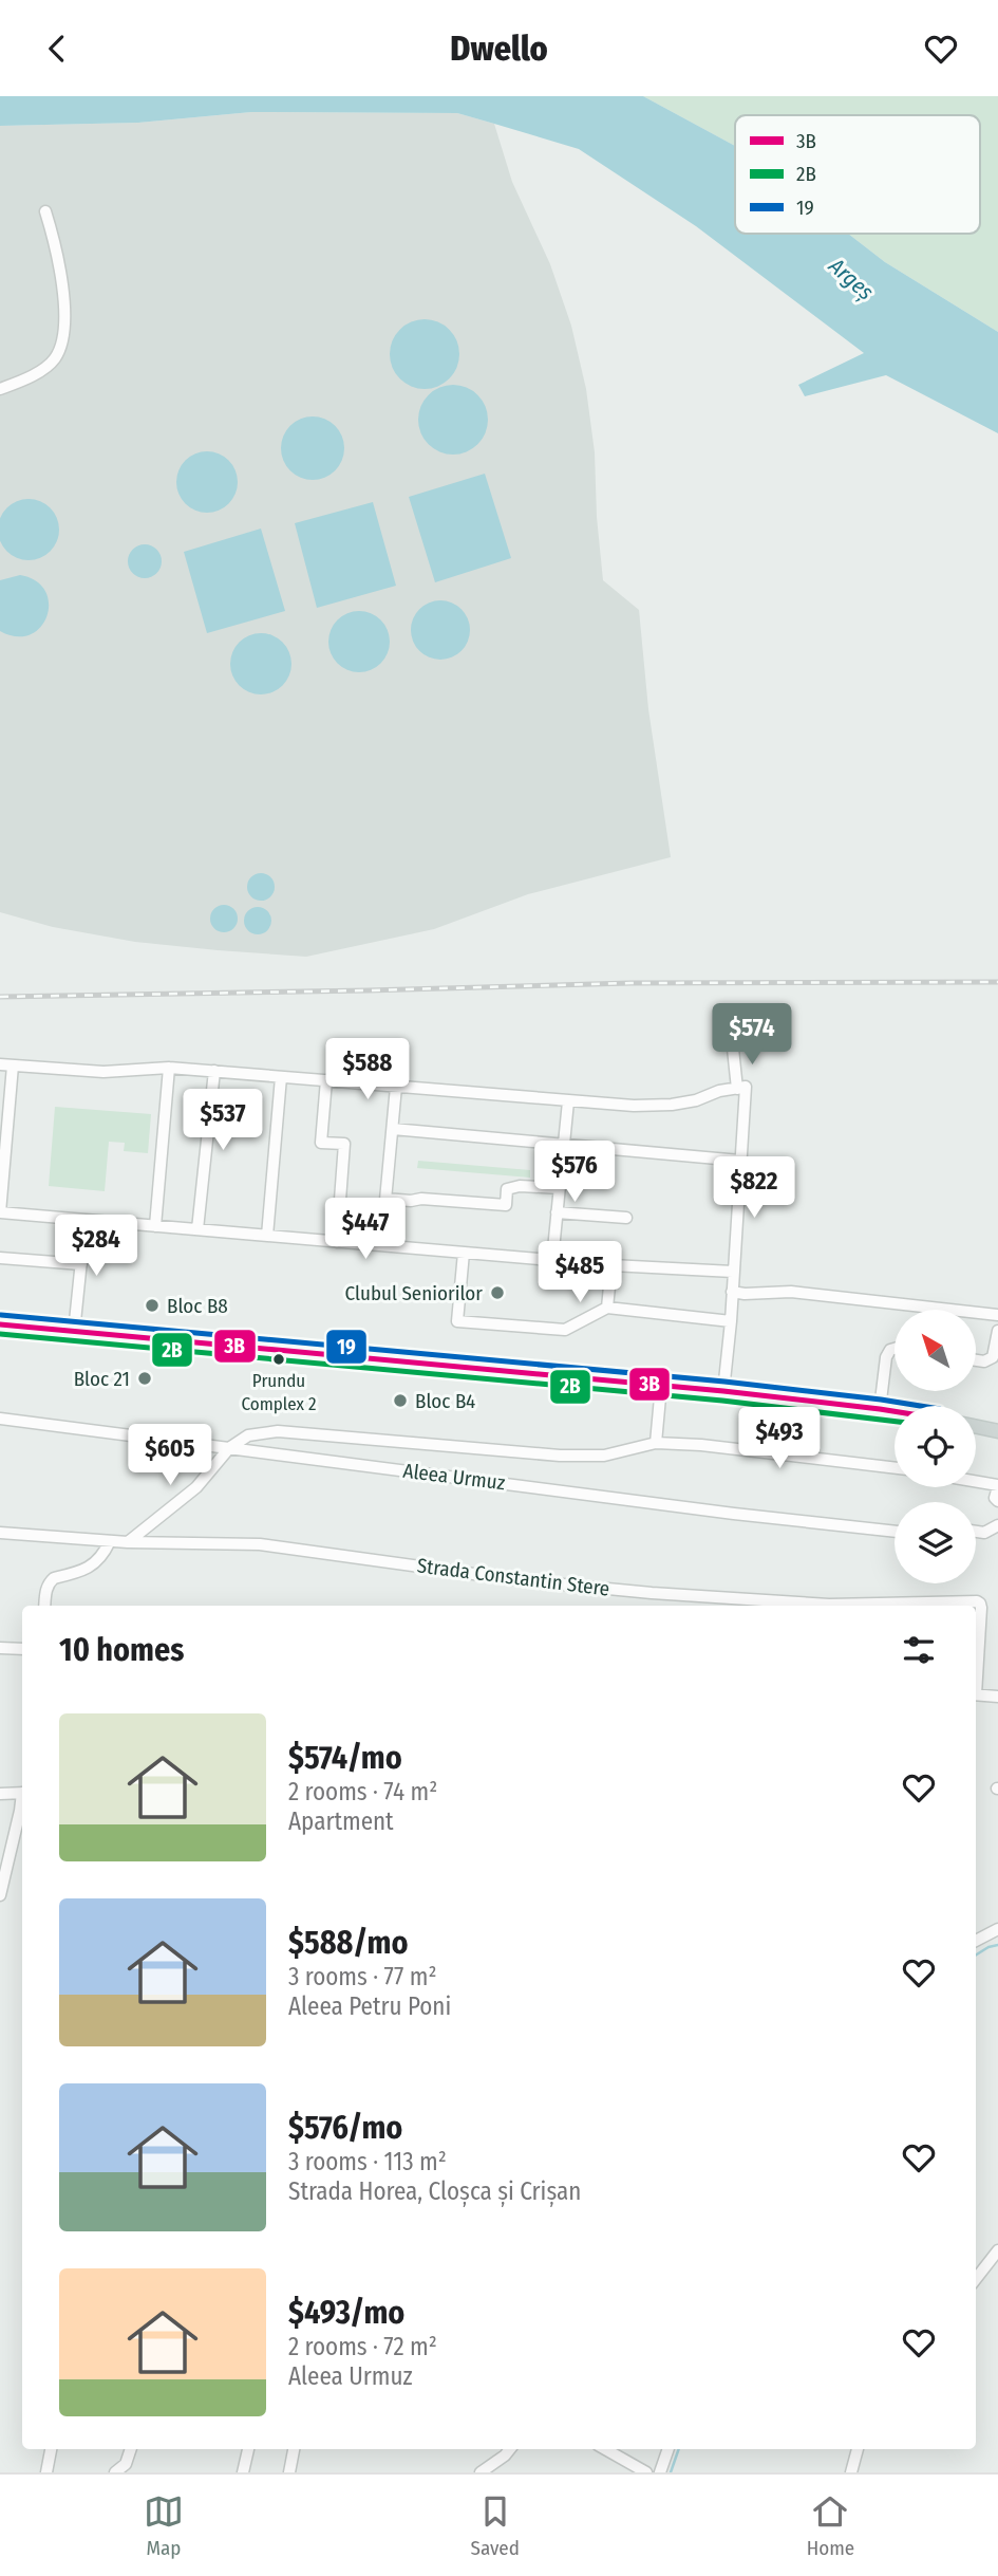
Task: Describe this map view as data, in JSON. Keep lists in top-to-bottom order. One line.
{"streets":{"street":["Aleea Urmuz","Strada Constantin Stere"]},"water":["Argeș"],"places":["Clubul Seniorilor","Bloc B8","Prundu Complex 2","Bloc 21","Bloc B4"],"lines":["transit line 19","transit line 3B","transit line 2B"],"legend":["3B","2B","19"],"north":"top left","page":{"header":"Dwello","price":["$574","$588","$537","$576","$822","$447","$284","$485","$493","$605"],"heading":"10 homes","list":[{"name":"$574/mo","note":"2 rooms · 74 m² · Apartment"},{"name":"$588/mo","note":"3 rooms · 77 m² · Aleea Petru Poni"},{"name":"$576/mo","note":"3 rooms · 113 m² · Strada Horea, Cloșca și Crișan"},{"name":"$493/mo","note":"2 rooms · 72 m² · Aleea Urmuz"}],"tabs":["Map","Saved","Home"]}}
